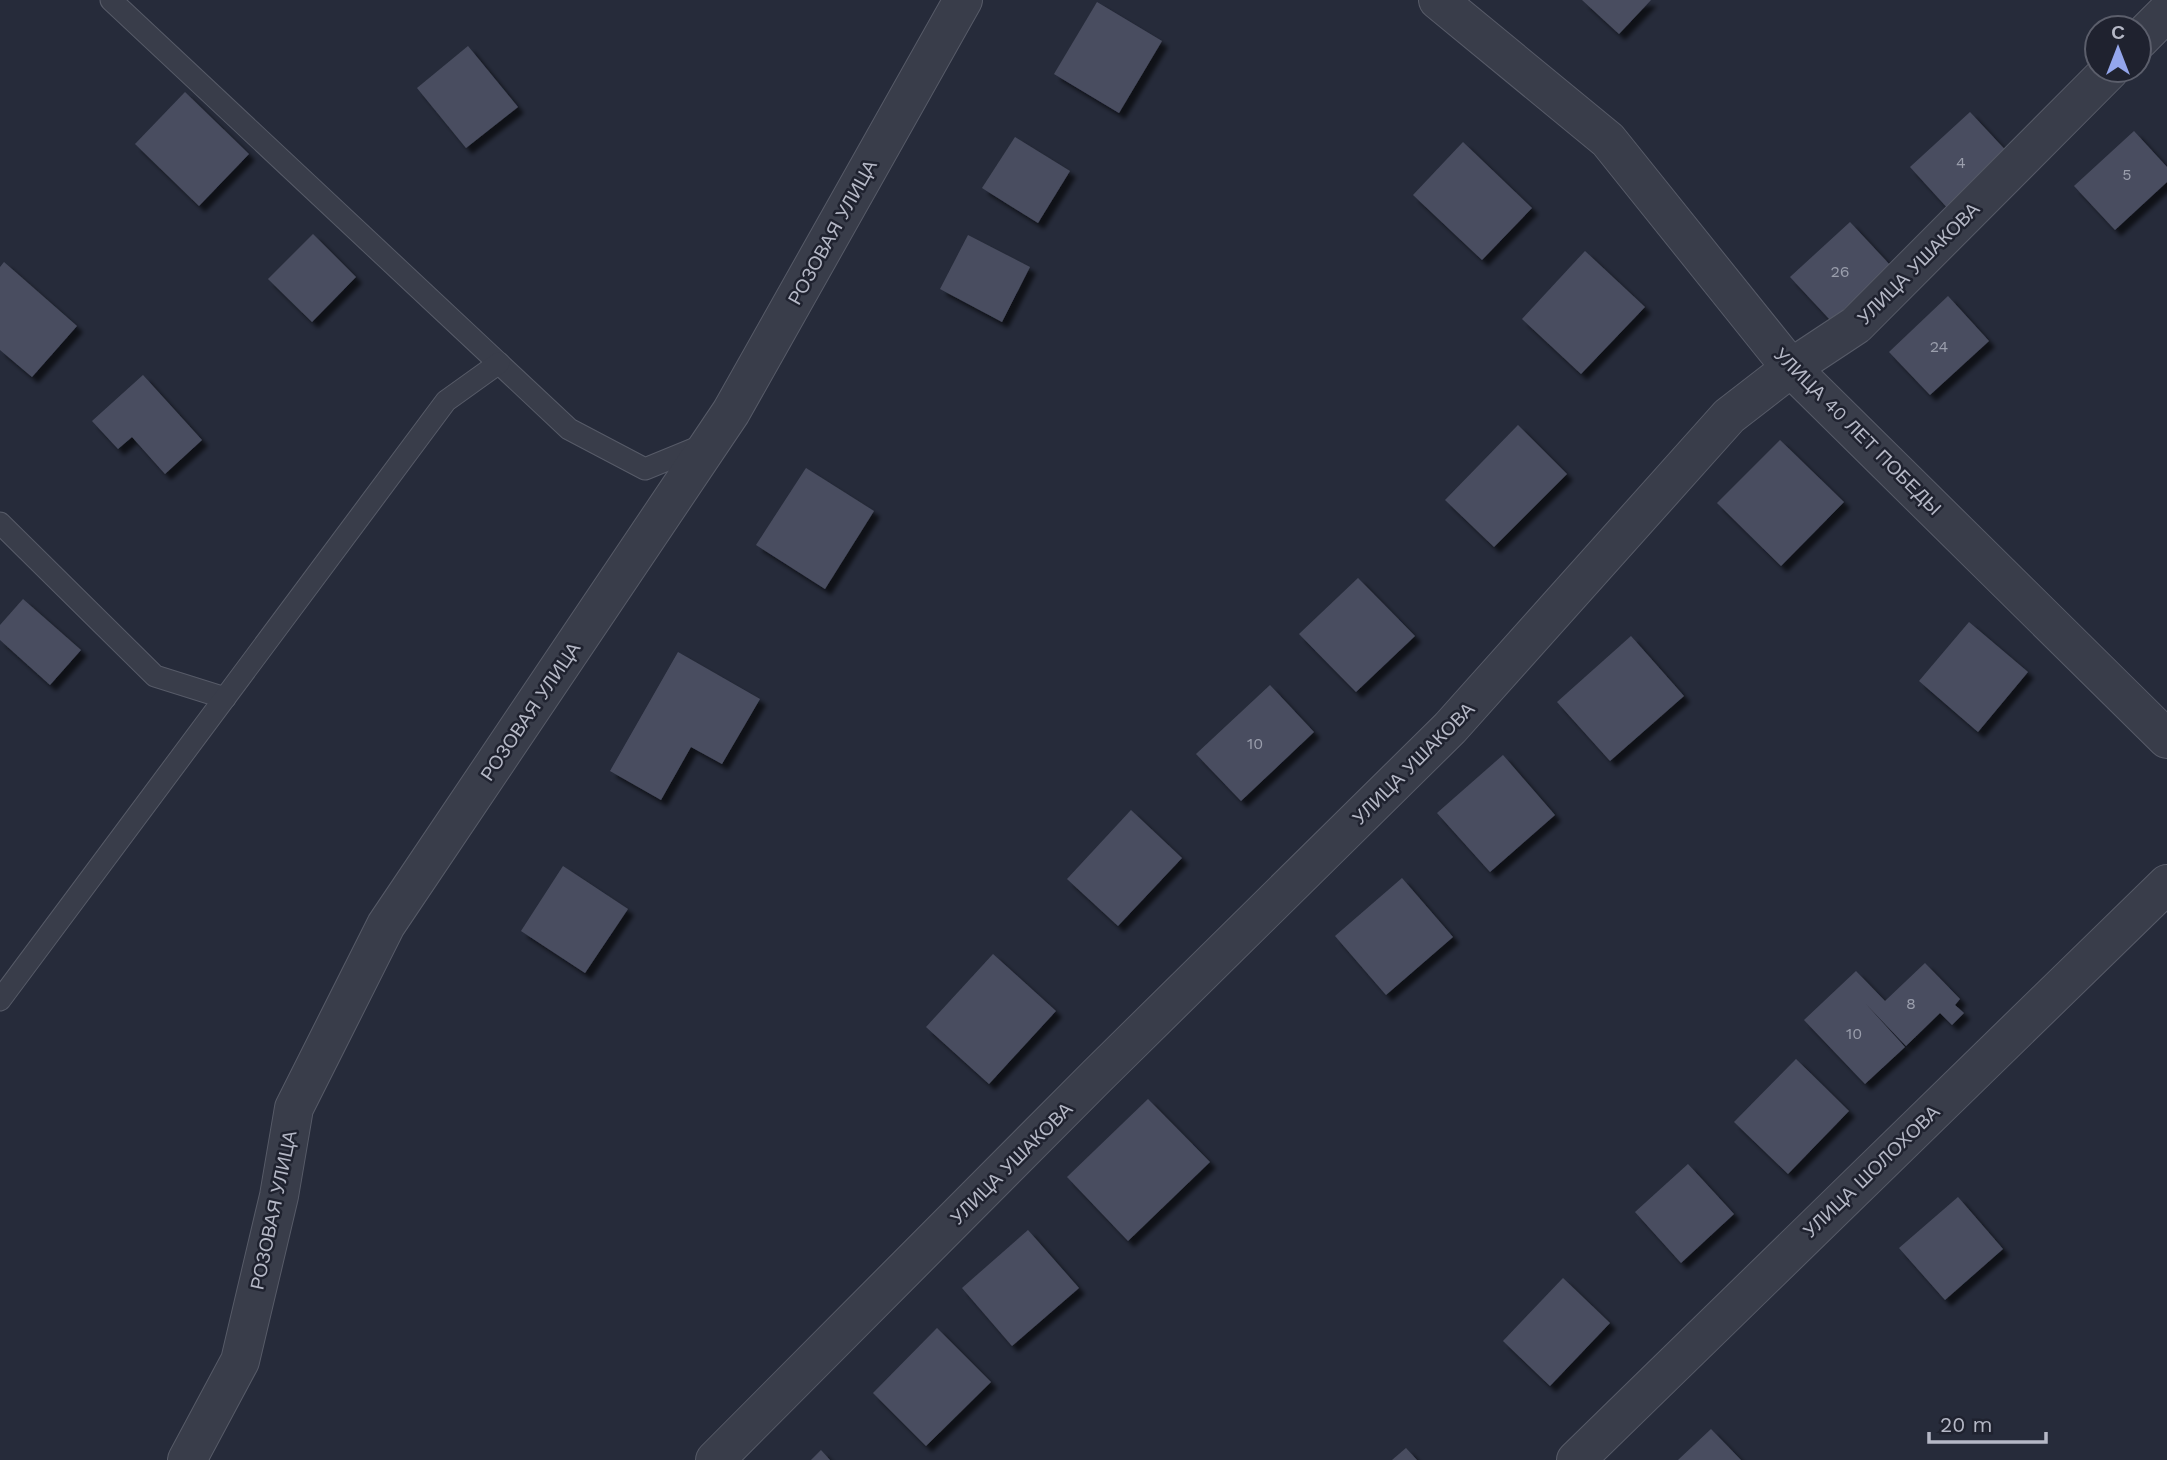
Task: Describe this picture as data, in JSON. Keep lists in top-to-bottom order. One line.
{"streets":{"street":["РОЗОВАЯ УЛИЦА","УЛИЦА УШАКОВА","УЛИЦА 40 ЛЕТ ПОБЕДЫ","УЛИЦА ШОЛОХОВА"]},"crossings":[["УЛИЦА УШАКОВА","УЛИЦА 40 ЛЕТ ПОБЕДЫ"]],"house_numbers":["4","5","26","24","10","8","10"],"scale_bar":"20 m","north":"top"}
